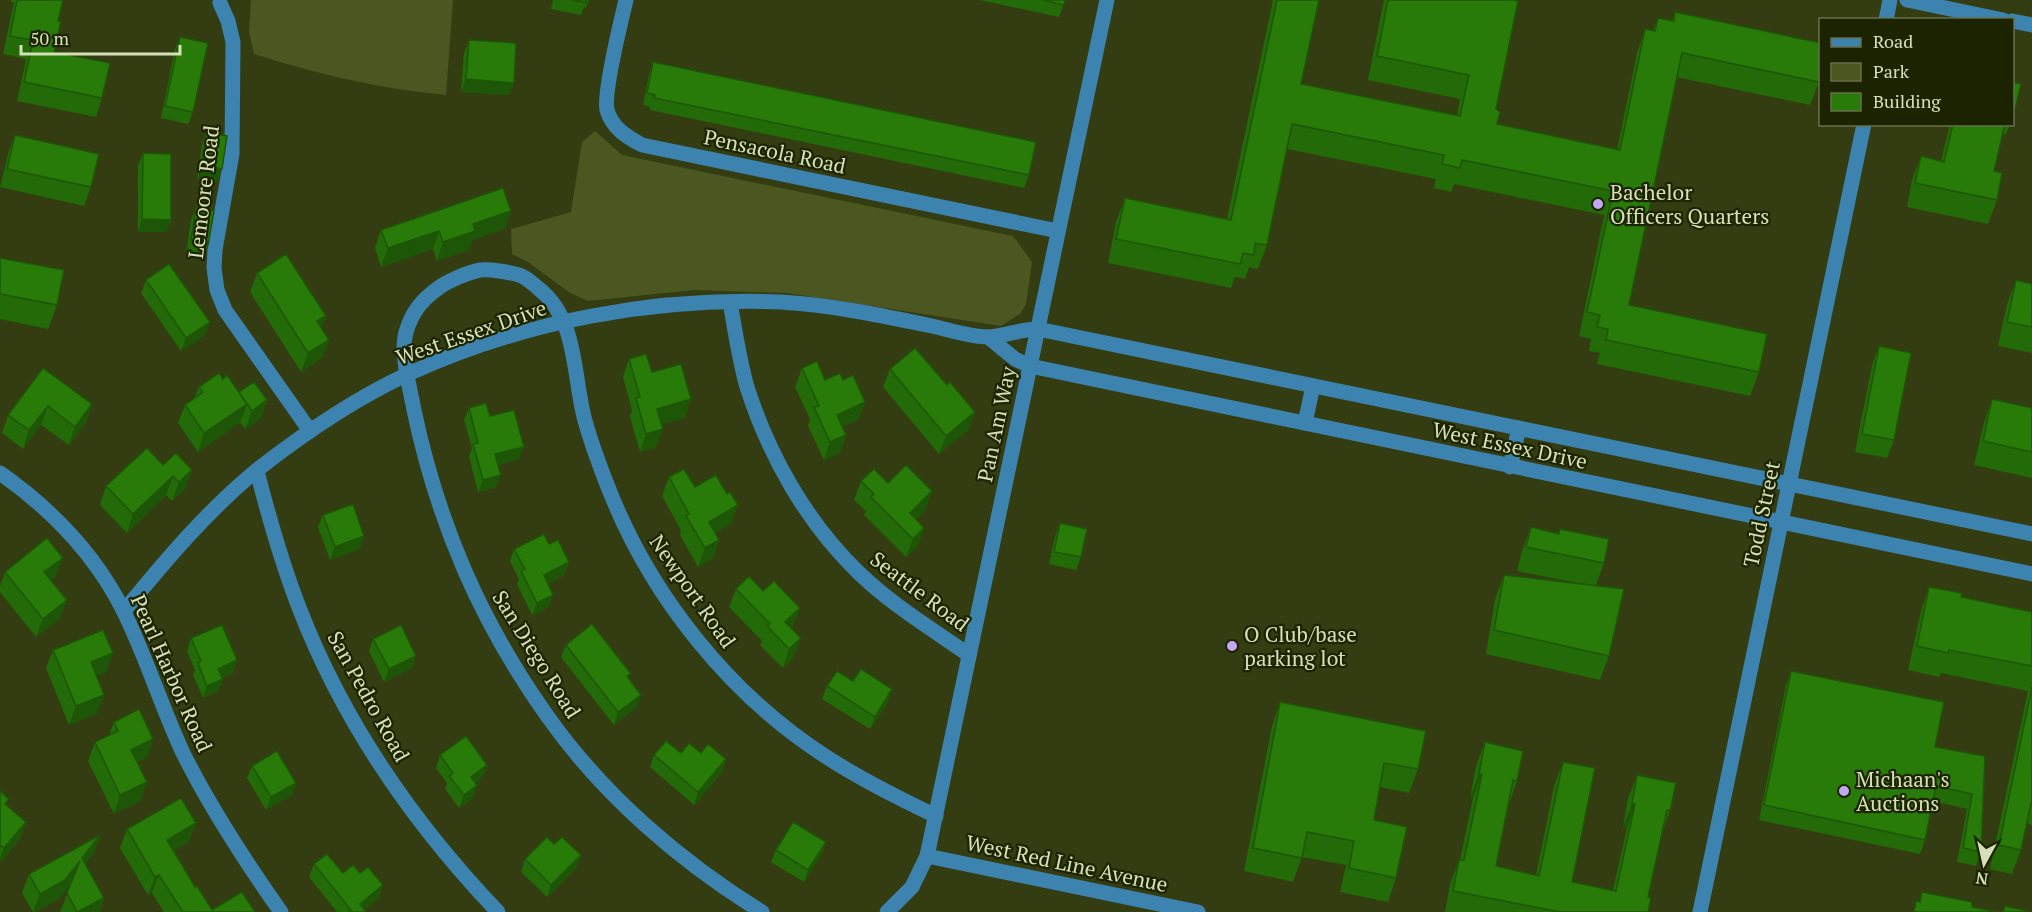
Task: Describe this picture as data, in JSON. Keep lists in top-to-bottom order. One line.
{"streets":{"street":["Pensacola Road","Lemoore Road","West Essex Drive","Pan Am Way","Todd Street","Newport Road","Seattle Road","San Diego Road","Pearl Harbor Road","San Pedro Road","West Red Line Avenue"]},"crossings":[["Pensacola Road","Pan Am Way"],["Lemoore Road","West Essex Drive"],["West Essex Drive","Pan Am Way"],["West Essex Drive","Todd Street"],["West Essex Drive","Newport Road"],["West Essex Drive","Seattle Road"],["West Essex Drive","San Diego Road"],["West Essex Drive","Pearl Harbor Road"],["West Essex Drive","San Pedro Road"],["Pan Am Way","Newport Road"],["Pan Am Way","Seattle Road"],["Pan Am Way","West Red Line Avenue"],["Newport Road","San Diego Road"]],"places":["Bachelor Officers Quarters","O Club/base parking lot","Michaan's Auctions"],"legend":["Road","Park","Building"],"scale_bar":"50 m","north":"bottom"}
